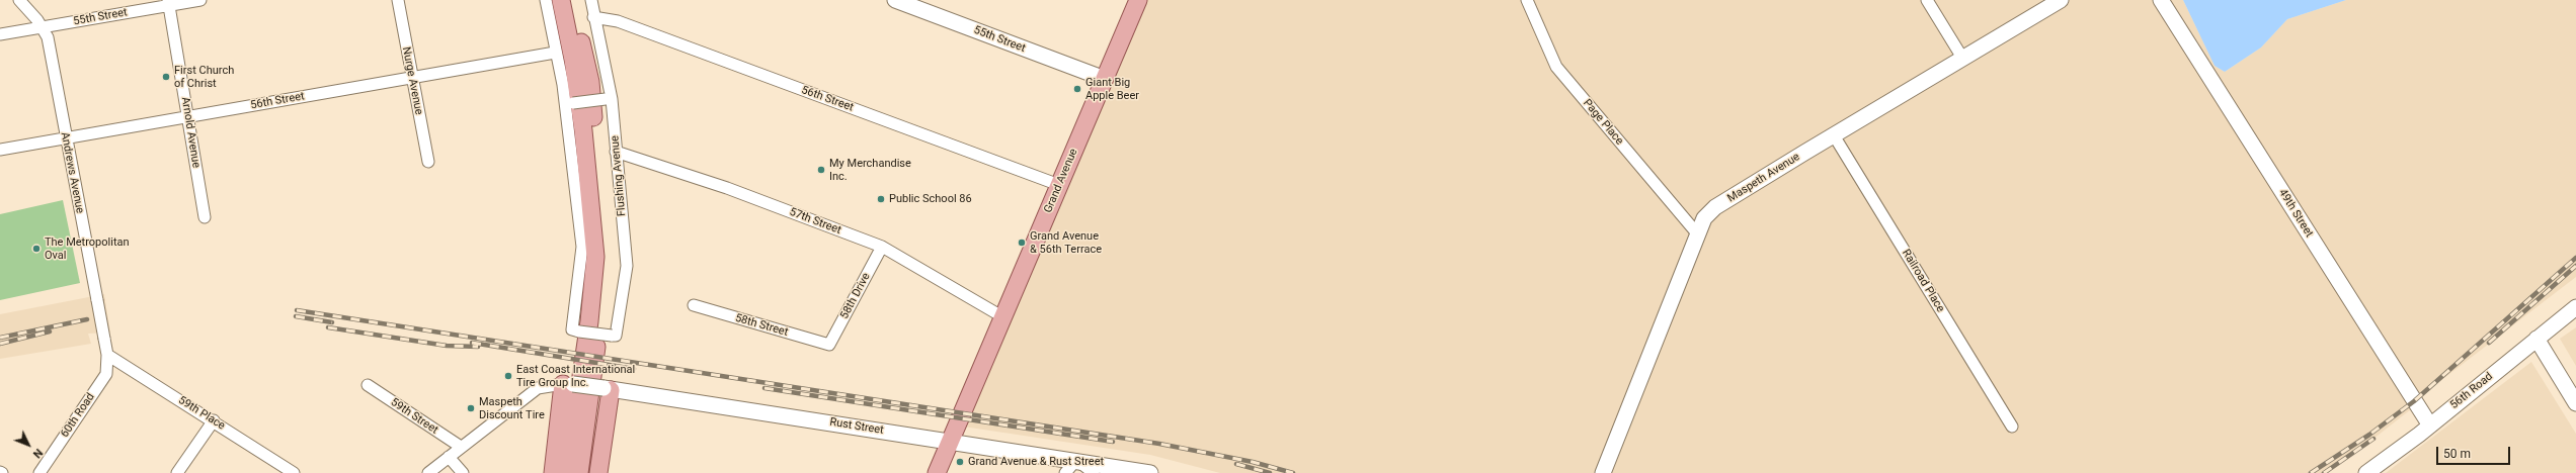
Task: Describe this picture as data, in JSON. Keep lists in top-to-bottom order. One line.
{"streets":{"main road":["55th Street","Flushing Avenue","Maspeth Avenue","Grand Avenue","49th Street","56th Road","Rust Street"],"street":["Nurge Avenue","56th Street","Page Place","Arnold Avenue","Andrews Avenue","57th Street","Railroad Place","58th Drive","58th Street","59th Place","60th Road","59th Street"]},"crossings":[["55th Street","Arnold Avenue"],["55th Street","Andrews Avenue"],["55th Street","Grand Avenue"],["Nurge Avenue","56th Street"],["56th Street","Arnold Avenue"],["56th Street","Andrews Avenue"],["56th Street","Flushing Avenue"],["56th Street","Grand Avenue"],["Page Place","Maspeth Avenue"],["Andrews Avenue","59th Place"],["Andrews Avenue","60th Road"],["Flushing Avenue","57th Street"],["Maspeth Avenue","Railroad Place"],["Grand Avenue","57th Street"],["Grand Avenue","Rust Street"],["49th Street","56th Road"],["57th Street","58th Drive"],["58th Drive","58th Street"],["59th Place","60th Road"]],"places":["First Church of Christ","Giant Big Apple Beer","My Merchandise Inc.","Public School 86","Grand Avenue & 56th Terrace","The Metropolitan Oval","East Coast International Tire Group Inc.","Maspeth Discount Tire","Grand Avenue & Rust Street"],"scale_bar":"50 m","north":"bottom right"}
